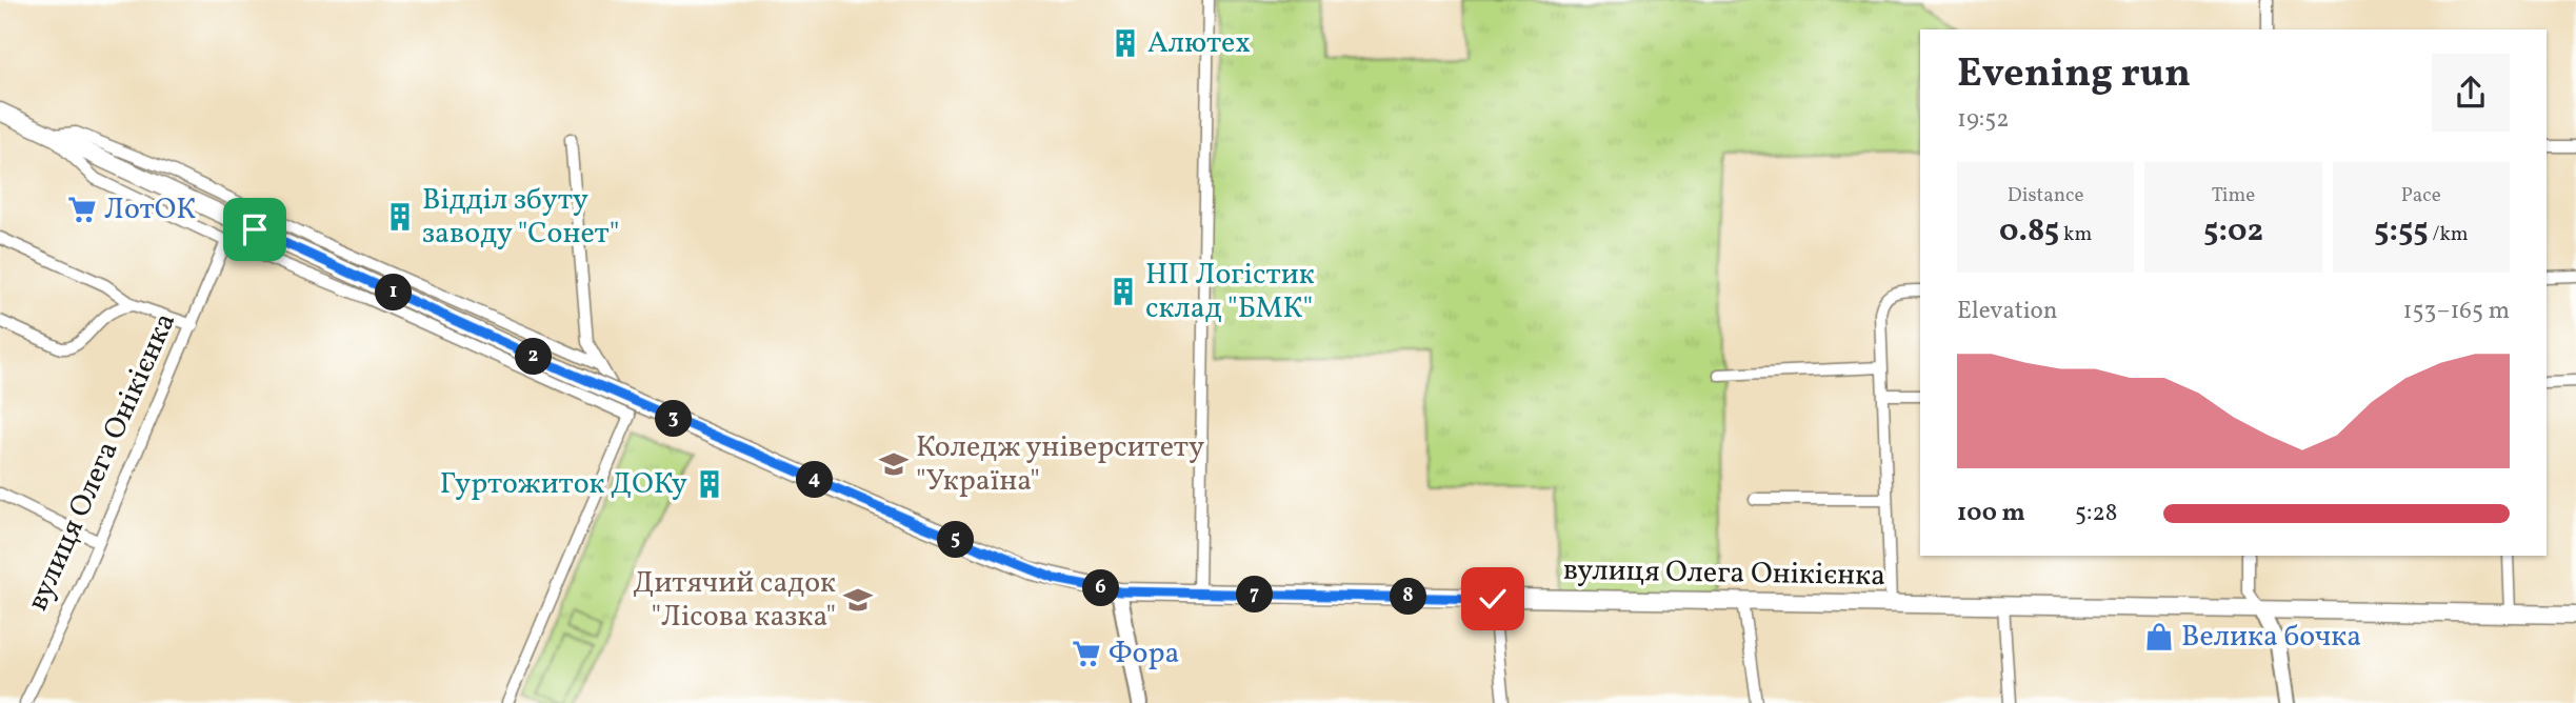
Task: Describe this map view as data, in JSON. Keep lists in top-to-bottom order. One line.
{"streets":{"main road":["вулиця Олега Онікієнка"]},"places":{"building":["Алютех","Відділ збуту заводу \"Сонет\"","НП Логістик склад \"БМК\"","Гуртожиток ДОКу"],"supermarket":["ЛотОК","Фора"],"school or university":["Коледж університету \"Україна\"","Дитячий садок \"Лісова казка\""],"shop":["Велика бочка"]},"page":{"heading":["Evening run","19:52"],"stats":[["Distance","0.85 km"],["Time","5:02"],["Pace","5:55 /km"]],"pins":["1","2","3","4","5","6","7","8"],"chart":["Elevation","153–165 m"],"list":[{"name":"100 m","note":"5:28"}]}}
